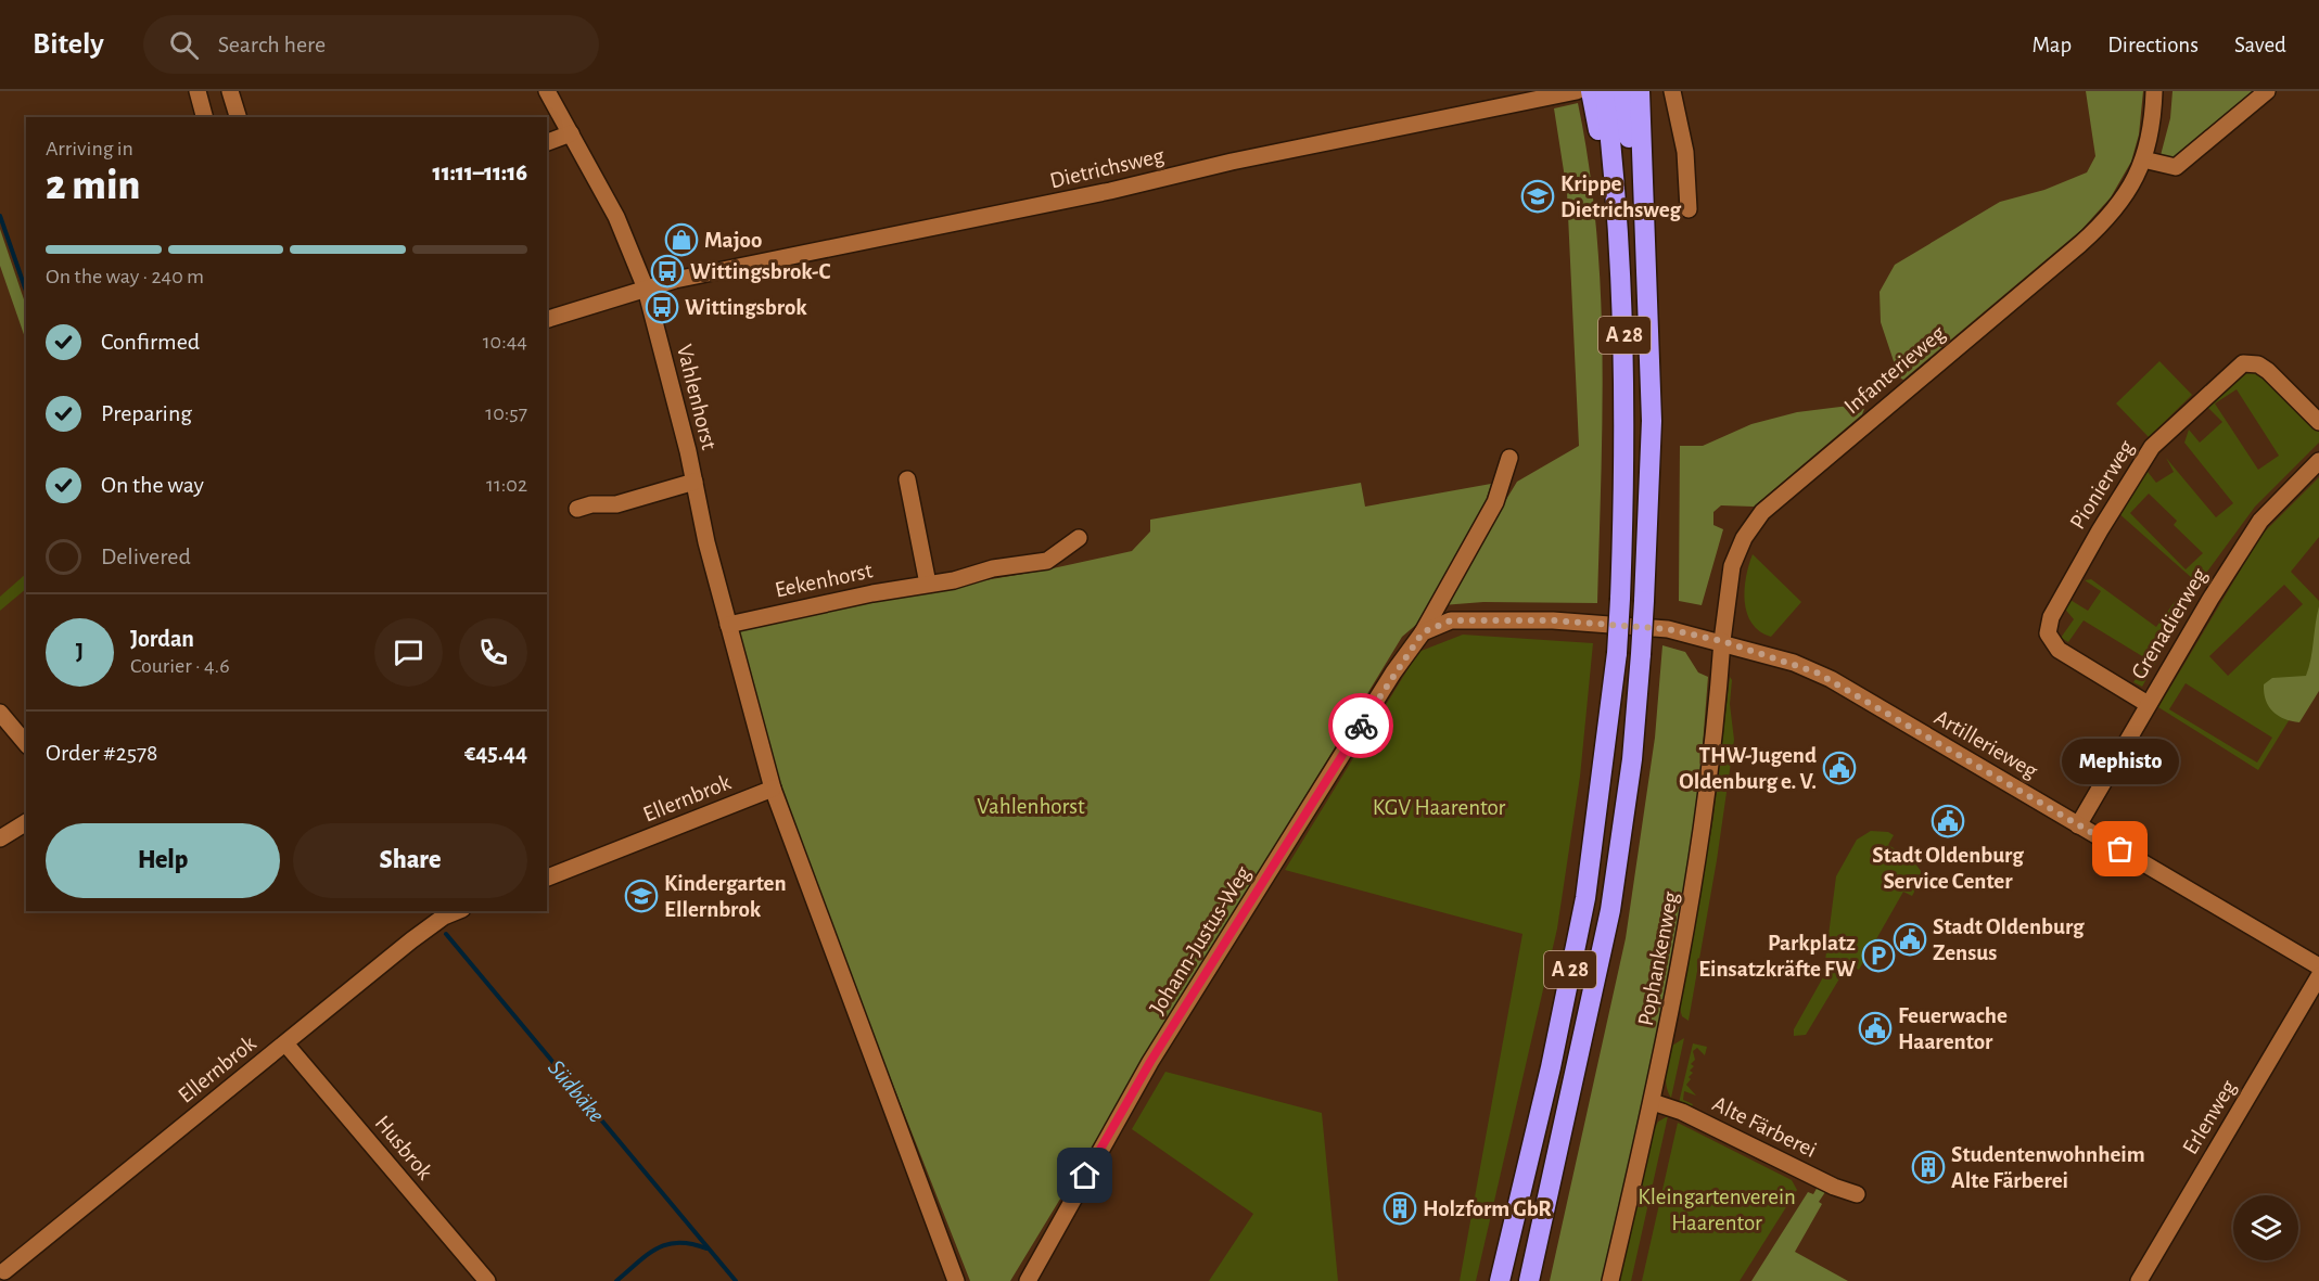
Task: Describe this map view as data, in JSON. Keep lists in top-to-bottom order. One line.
{"streets":{"highway":["A 28"],"street":["Dietrichsweg","Infanterieweg","Vahlenhorst","Pionierweg","Eekenhorst","Grenadierweg","Artillerieweg","Ellernbrok","Johann-Justus-Weg","Pophankenweg","Erlenweg","Alte Färberei","Husbrok"]},"crossings":[["Dietrichsweg","Vahlenhorst"],["Infanterieweg","Artillerieweg"],["Infanterieweg","Pophankenweg"],["Vahlenhorst","Eekenhorst"],["Vahlenhorst","Ellernbrok"],["Pionierweg","Grenadierweg"],["Grenadierweg","Artillerieweg"],["Artillerieweg","Pophankenweg"],["Ellernbrok","Husbrok"],["Pophankenweg","Alte Färberei"]],"water":["Südbäke"],"parks":["Vahlenhorst","KGV Haarentor","Kleingartenverein Haarentor"],"places":{"school or university":["Krippe Dietrichsweg","Kindergarten Ellernbrok"],"shop":["Majoo"],"bus stop":["Wittingsbrok-C","Wittingsbrok"],"public building":["THW-Jugend Oldenburg e. V.","Stadt Oldenburg Service Center","Stadt Oldenburg Zensus","Feuerwache Haarentor"],"other":["Mephisto"],"parking":["Parkplatz Einsatzkräfte FW"],"building":["Studentenwohnheim Alte Färberei","Holzform GbR"]},"page":{"header":"Bitely","search":"Search here","nav":["Map","Directions","Saved"],"heading":["2 min","Arriving in","11:11–11:16"],"panel":["Jordan","Courier · 4.6","Order #2578","€45.44"],"bar":"On the way · 240 m","list":[["Confirmed","10:44"],["Preparing","10:57"],["On the way","11:02"],"Delivered"],"round":"J","bubble":"Mephisto","buttons":["Help","Share"]}}
